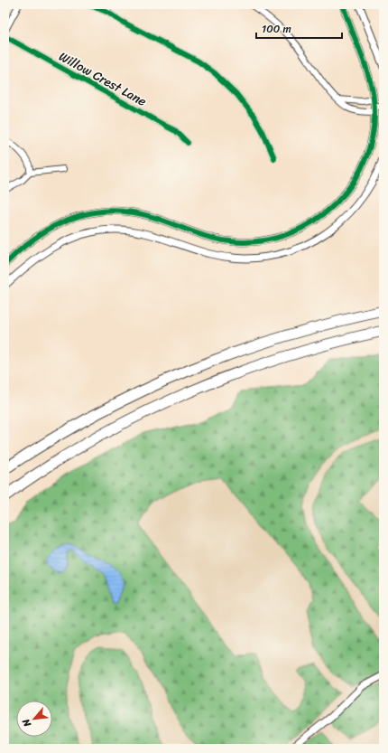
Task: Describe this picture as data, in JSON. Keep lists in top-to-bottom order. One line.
{"streets":{"street":["Willow Crest Lane"]},"scale_bar":"100 m","north":"bottom left"}
